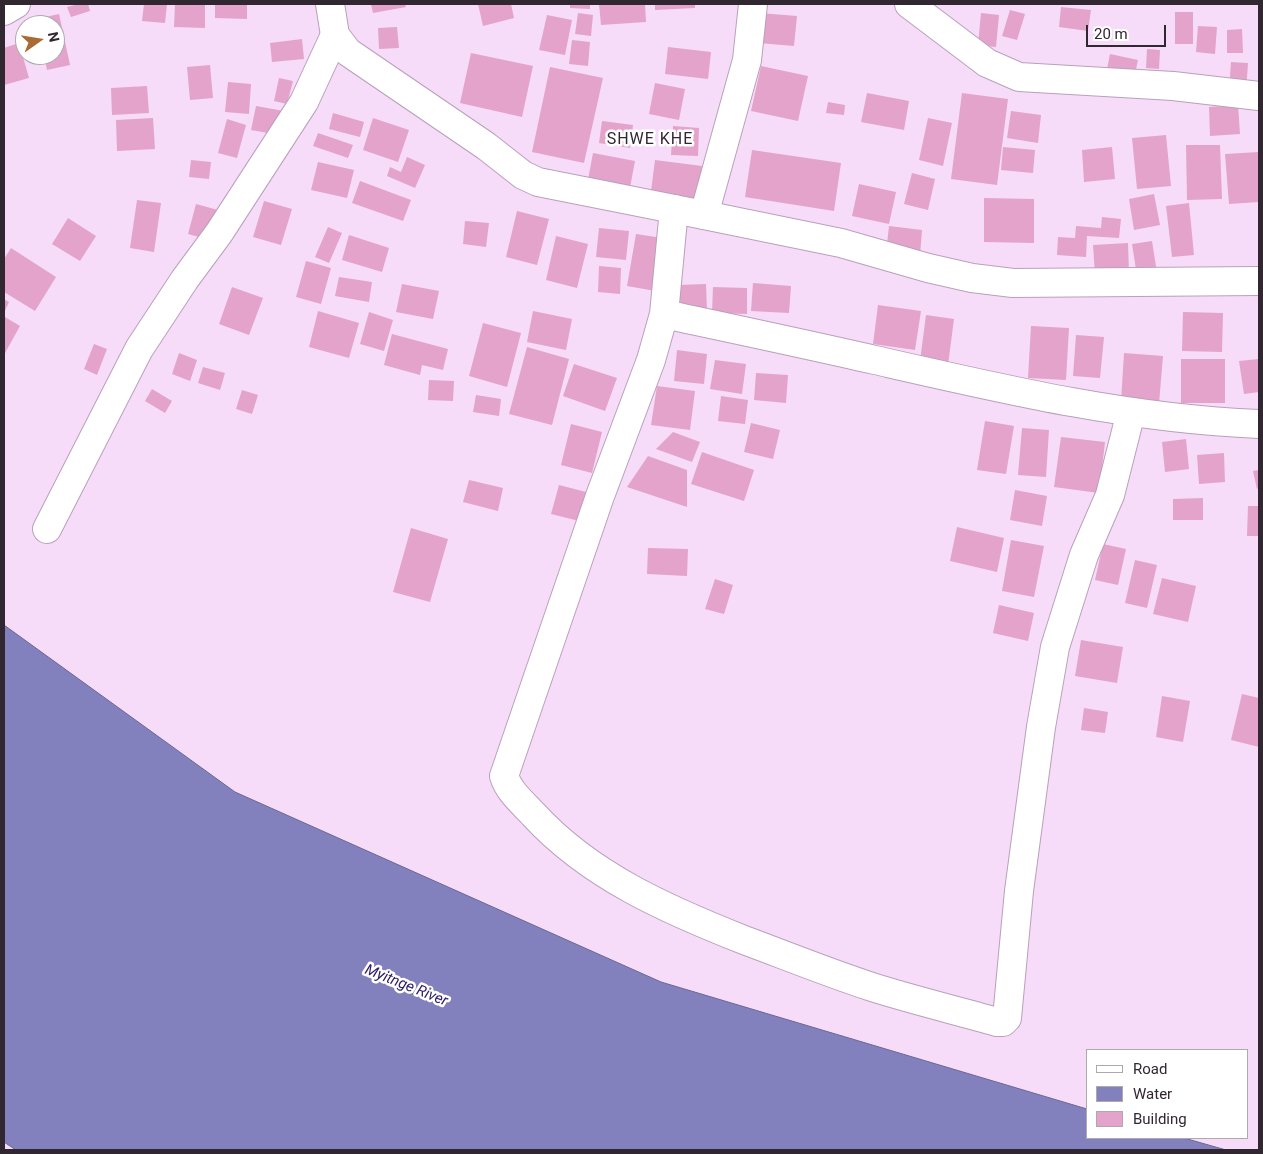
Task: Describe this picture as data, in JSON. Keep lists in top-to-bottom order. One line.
{"districts":["SHWE KHE"],"water":["Myitnge River"],"legend":["Road","Water","Building"],"scale_bar":"20 m","north":"right"}
